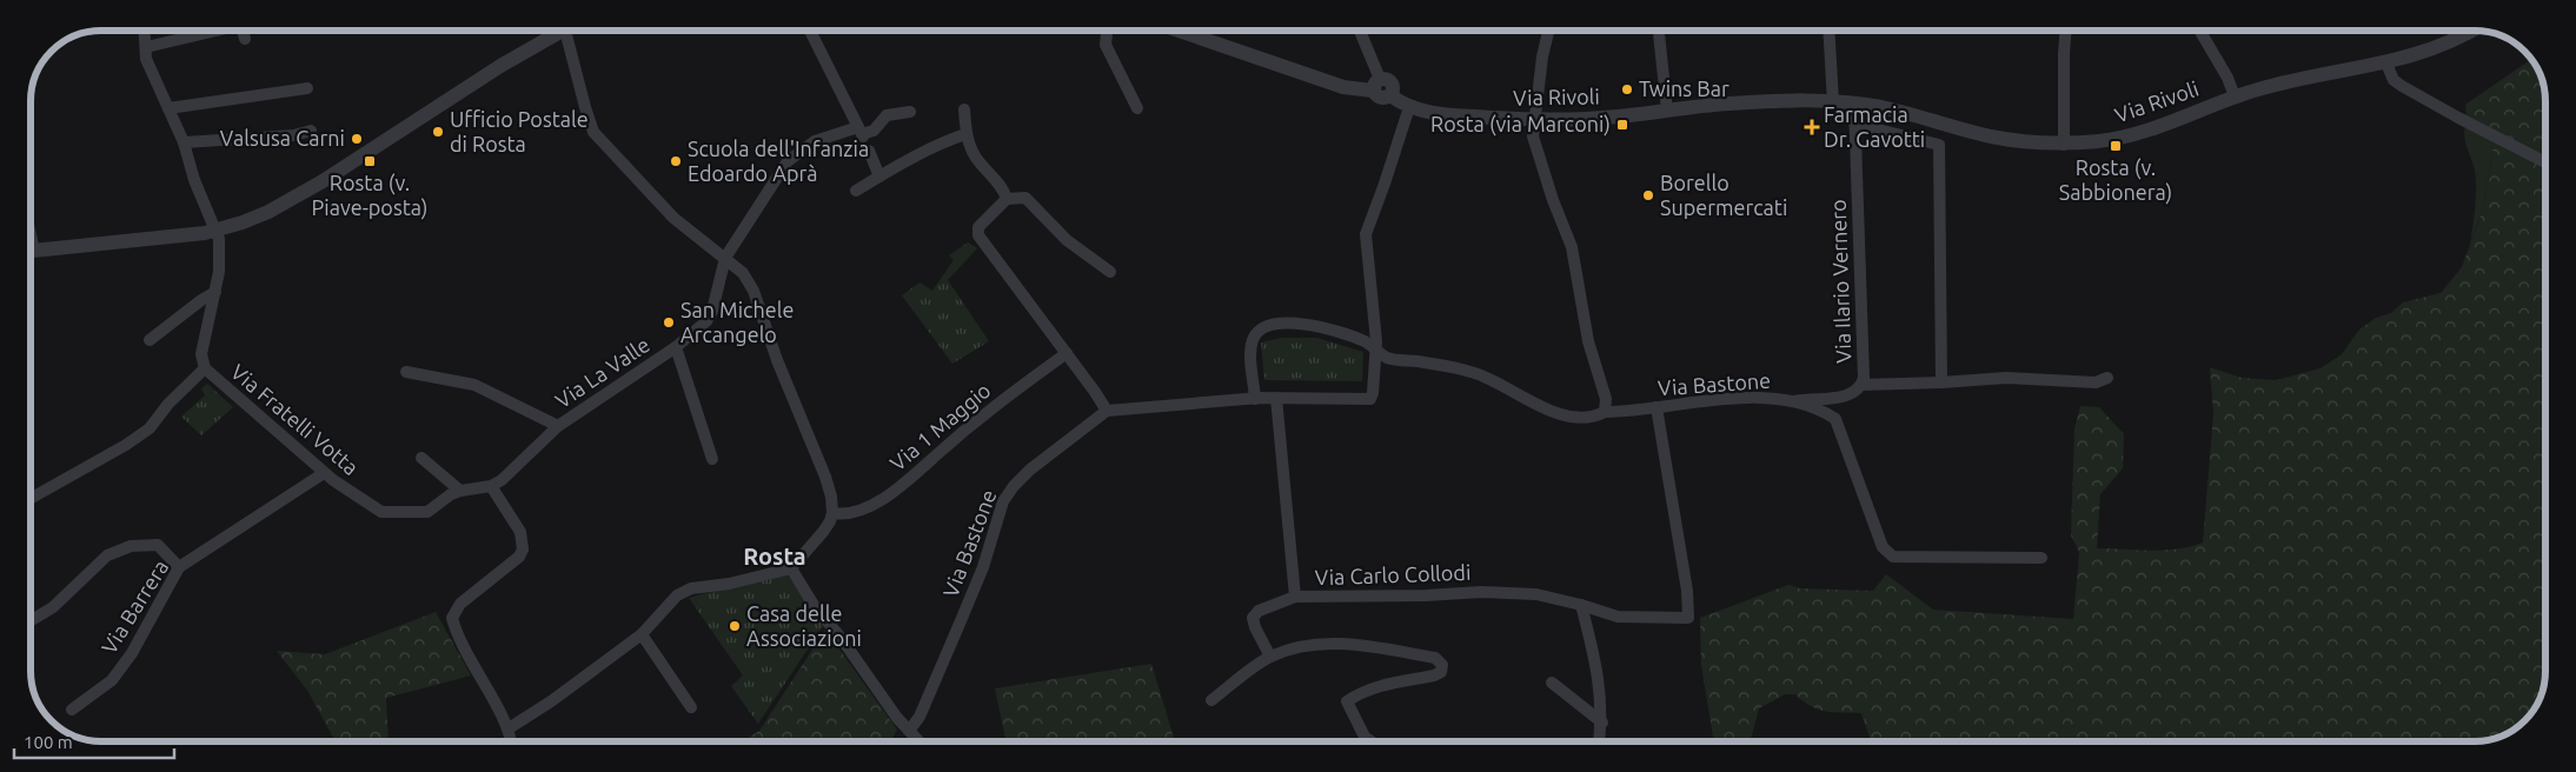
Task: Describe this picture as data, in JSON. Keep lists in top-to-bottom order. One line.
{"streets":{"street":["Via Rivoli","Via Ilario Vernero","Via La Valle","Via Bastone","Via Fratelli Votta","Via 1 Maggio","Via Carlo Collodi","Via Barrera"]},"crossings":[["Via Rivoli","Via Ilario Vernero"],["Via Ilario Vernero","Via Bastone"],["Via La Valle","Via Fratelli Votta"],["Via Bastone","Via Carlo Collodi"],["Via Fratelli Votta","Via Barrera"]],"districts":["Rosta"],"places":{"other":["Twins Bar","Ufficio Postale di Rosta","Valsusa Carni","Scuola dell'Infanzia Edoardo Aprà","Borello Supermercati","San Michele Arcangelo","Casa delle Associazioni"],"transit":["Rosta (via Marconi)","Rosta (v. Sabbionera)","Rosta (v. Piave-posta)"],"health":["Farmacia Dr. Gavotti"]},"scale_bar":"100 m"}
